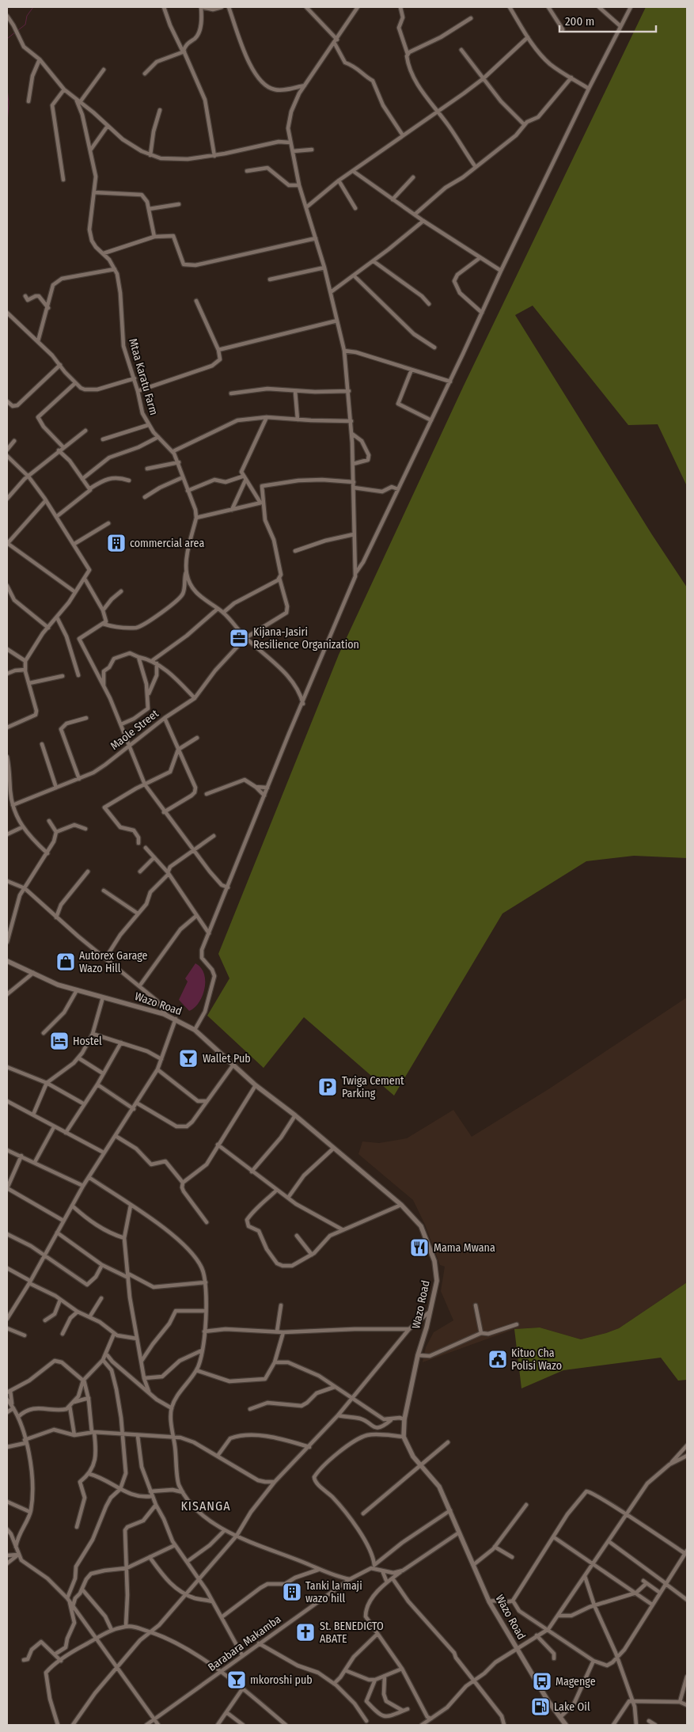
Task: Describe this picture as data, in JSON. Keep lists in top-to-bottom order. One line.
{"streets":{"main road":["Wazo Road"],"street":["Mtaa Karatu Farm","Maole Street","Barabara Makamba"]},"crossings":[["Mtaa Karatu Farm","Maole Street"],["Wazo Road","Barabara Makamba"]],"districts":["KISANGA"],"places":{"building":["commercial area","Tanki la maji wazo hill"],"office":["Kijana-Jasiri Resilience Organization"],"shop":["Autorex Garage Wazo Hill"],"hotel":["Hostel"],"bar":["Wallet Pub","mkoroshi pub"],"parking":["Twiga Cement Parking"],"restaurant":["Mama Mwana"],"public building":["Kituo Cha Polisi Wazo"],"church":["St. BENEDICTO ABATE"],"bus stop":["Magenge"],"fuel station":["Lake Oil"]},"scale_bar":"200 m"}
